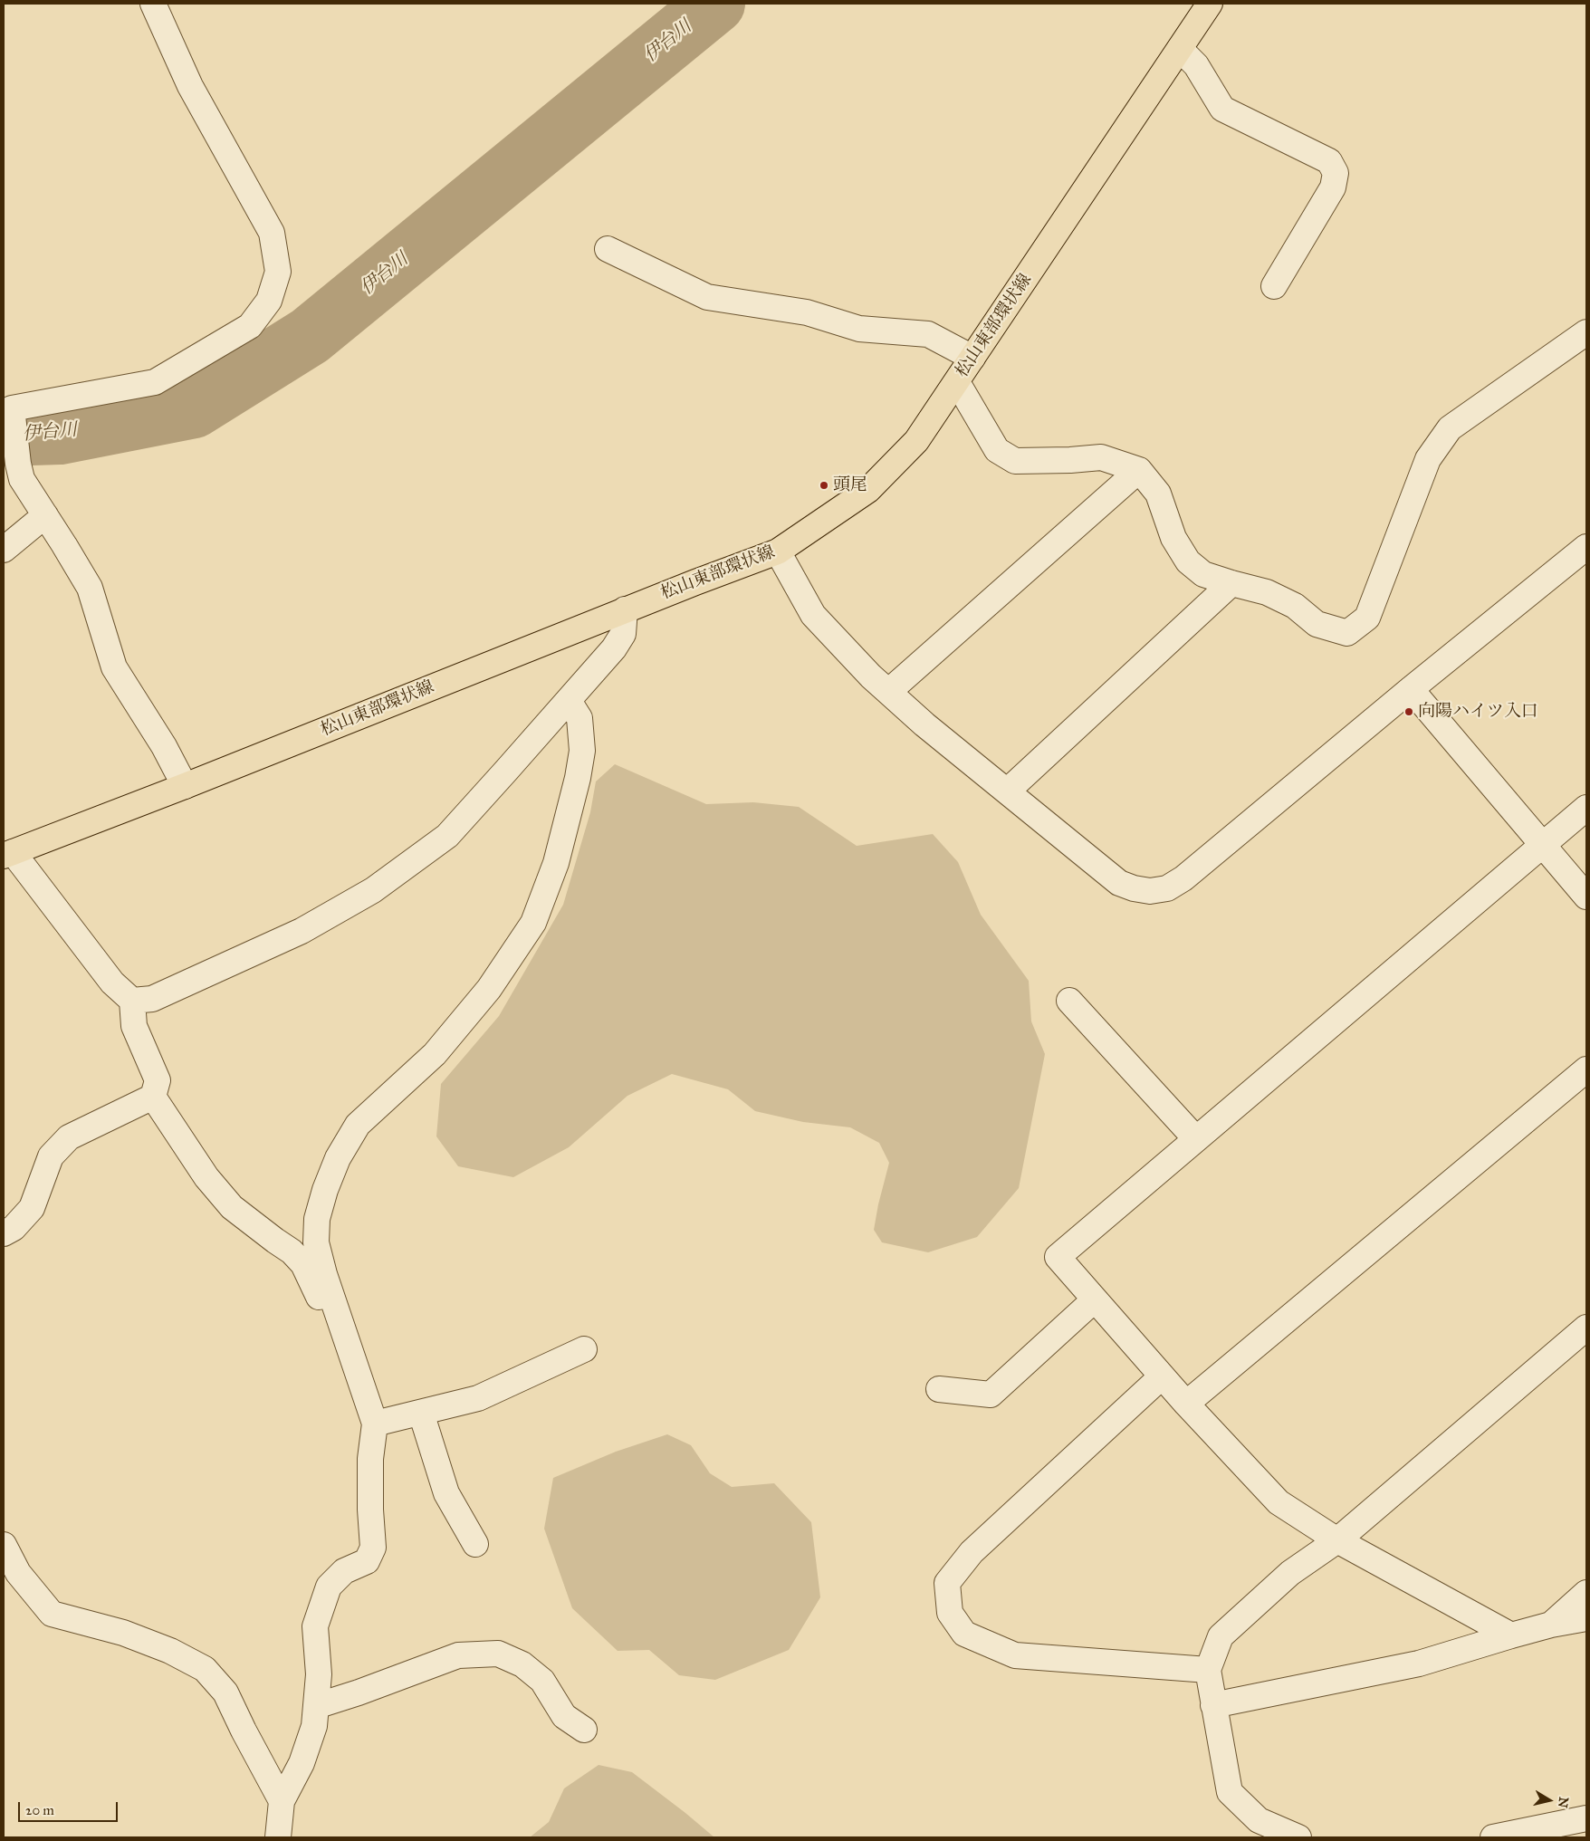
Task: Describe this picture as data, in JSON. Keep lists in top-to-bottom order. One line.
{"streets":{"main road":["松山東部環状線"]},"water":["伊台川"],"places":["頭尾","向陽ハイツ入口"],"scale_bar":"20 m","north":"right"}
